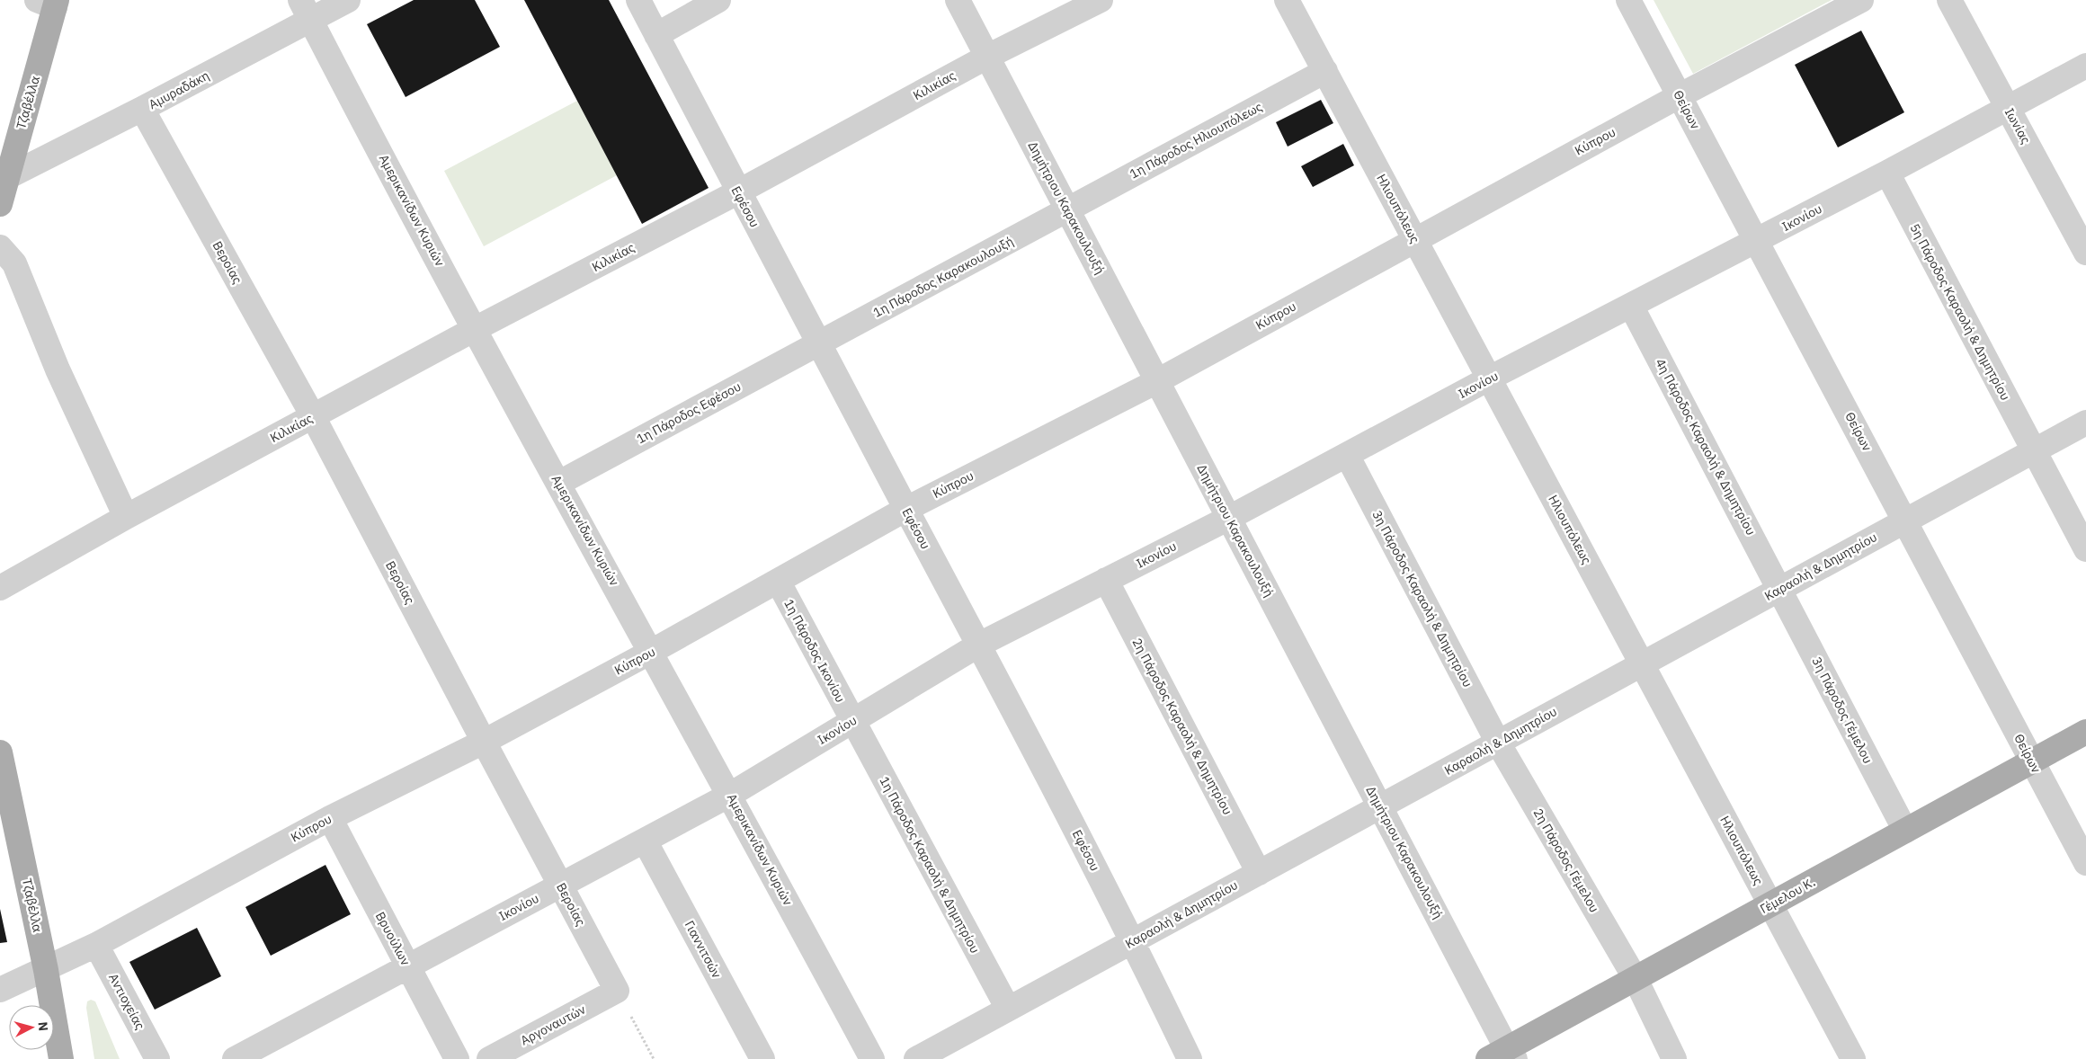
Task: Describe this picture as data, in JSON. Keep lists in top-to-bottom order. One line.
{"streets":{"main road":["Τζαβέλλα","Γέμελου Κ."],"street":["Κιλικίας","Αμυραδάκη","Θείρων","Ιωνίας","1η Πάροδος Ηλιουπόλεως","Κύπρου","Εφέσου","Δημήτριου Καρακουλουξή","Ηλιουπόλεως","Αμερικανίδων Κυριών","Ικονίου","Βεροίας","1η Πάροδος Καρακουλουξή","5η Πάροδος Καραολή & Δημητρίου","1η Πάροδος Εφέσου","4η Πάροδος Καραολή & Δημητρίου","Καραολή & Δημητρίου","3η Πάροδος Καραολή & Δημητρίου","1η Πάροδος Ικονίου","3η Πάροδος Γέμελου","2η Πάροδος Καραολή & Δημητρίου","2η Πάροδος Γέμελου","1η Πάροδος Καραολή & Δημητρίου","Βρυούλων","Γιαννιτσών","Αντιοχείας","Αργοναυτών"]},"crossings":[["Κιλικίας","Εφέσου"],["Κιλικίας","Δημήτριου Καρακουλουξή"],["Κιλικίας","Αμερικανίδων Κυριών"],["Κιλικίας","Βεροίας"],["Αμυραδάκη","Τζαβέλλα"],["Αμυραδάκη","Αμερικανίδων Κυριών"],["Αμυραδάκη","Βεροίας"],["Τζαβέλλα","Κύπρου"],["Θείρων","Κύπρου"],["Θείρων","Ικονίου"],["Θείρων","Καραολή & Δημητρίου"],["Θείρων","Γέμελου Κ."],["Ιωνίας","Ικονίου"],["1η Πάροδος Ηλιουπόλεως","Δημήτριου Καρακουλουξή"],["1η Πάροδος Ηλιουπόλεως","Ηλιουπόλεως"],["1η Πάροδος Ηλιουπόλεως","1η Πάροδος Καρακουλουξή"],["Κύπρου","Εφέσου"],["Κύπρου","Δημήτριου Καρακουλουξή"],["Κύπρου","Ηλιουπόλεως"],["Κύπρου","Αμερικανίδων Κυριών"],["Κύπρου","Βεροίας"],["Κύπρου","1η Πάροδος Ικονίου"],["Κύπρου","Βρυούλων"],["Κύπρου","Αντιοχείας"],["Εφέσου","Ικονίου"],["Εφέσου","1η Πάροδος Καρακουλουξή"],["Εφέσου","1η Πάροδος Εφέσου"],["Εφέσου","Καραολή & Δημητρίου"],["Δημήτριου Καρακουλουξή","Ικονίου"],["Δημήτριου Καρακουλουξή","1η Πάροδος Καρακουλουξή"],["Δημήτριου Καρακουλουξή","Καραολή & Δημητρίου"],["Δημήτριου Καρακουλουξή","Γέμελου Κ."],["Ηλιουπόλεως","Ικονίου"],["Ηλιουπόλεως","Καραολή & Δημητρίου"],["Ηλιουπόλεως","Γέμελου Κ."],["Αμερικανίδων Κυριών","Ικονίου"],["Αμερικανίδων Κυριών","1η Πάροδος Εφέσου"],["Ικονίου","Βεροίας"],["Ικονίου","5η Πάροδος Καραολή & Δημητρίου"],["Ικονίου","4η Πάροδος Καραολή & Δημητρίου"],["Ικονίου","3η Πάροδος Καραολή & Δημητρίου"],["Ικονίου","1η Πάροδος Ικονίου"],["Ικονίου","2η Πάροδος Καραολή & Δημητρίου"],["Ικονίου","1η Πάροδος Καραολή & Δημητρίου"],["Ικονίου","Βρυούλων"],["Ικονίου","Γιαννιτσών"],["Βεροίας","Αργοναυτών"],["1η Πάροδος Καρακουλουξή","1η Πάροδος Εφέσου"],["5η Πάροδος Καραολή & Δημητρίου","Καραολή & Δημητρίου"],["4η Πάροδος Καραολή & Δημητρίου","Καραολή & Δημητρίου"],["4η Πάροδος Καραολή & Δημητρίου","3η Πάροδος Γέμελου"],["Καραολή & Δημητρίου","3η Πάροδος Καραολή & Δημητρίου"],["Καραολή & Δημητρίου","3η Πάροδος Γέμελου"],["Καραολή & Δημητρίου","2η Πάροδος Καραολή & Δημητρίου"],["Καραολή & Δημητρίου","2η Πάροδος Γέμελου"],["Καραολή & Δημητρίου","1η Πάροδος Καραολή & Δημητρίου"],["3η Πάροδος Καραολή & Δημητρίου","2η Πάροδος Γέμελου"],["1η Πάροδος Ικονίου","1η Πάροδος Καραολή & Δημητρίου"],["3η Πάροδος Γέμελου","Γέμελου Κ."],["2η Πάροδος Γέμελου","Γέμελου Κ."]],"north":"right"}
